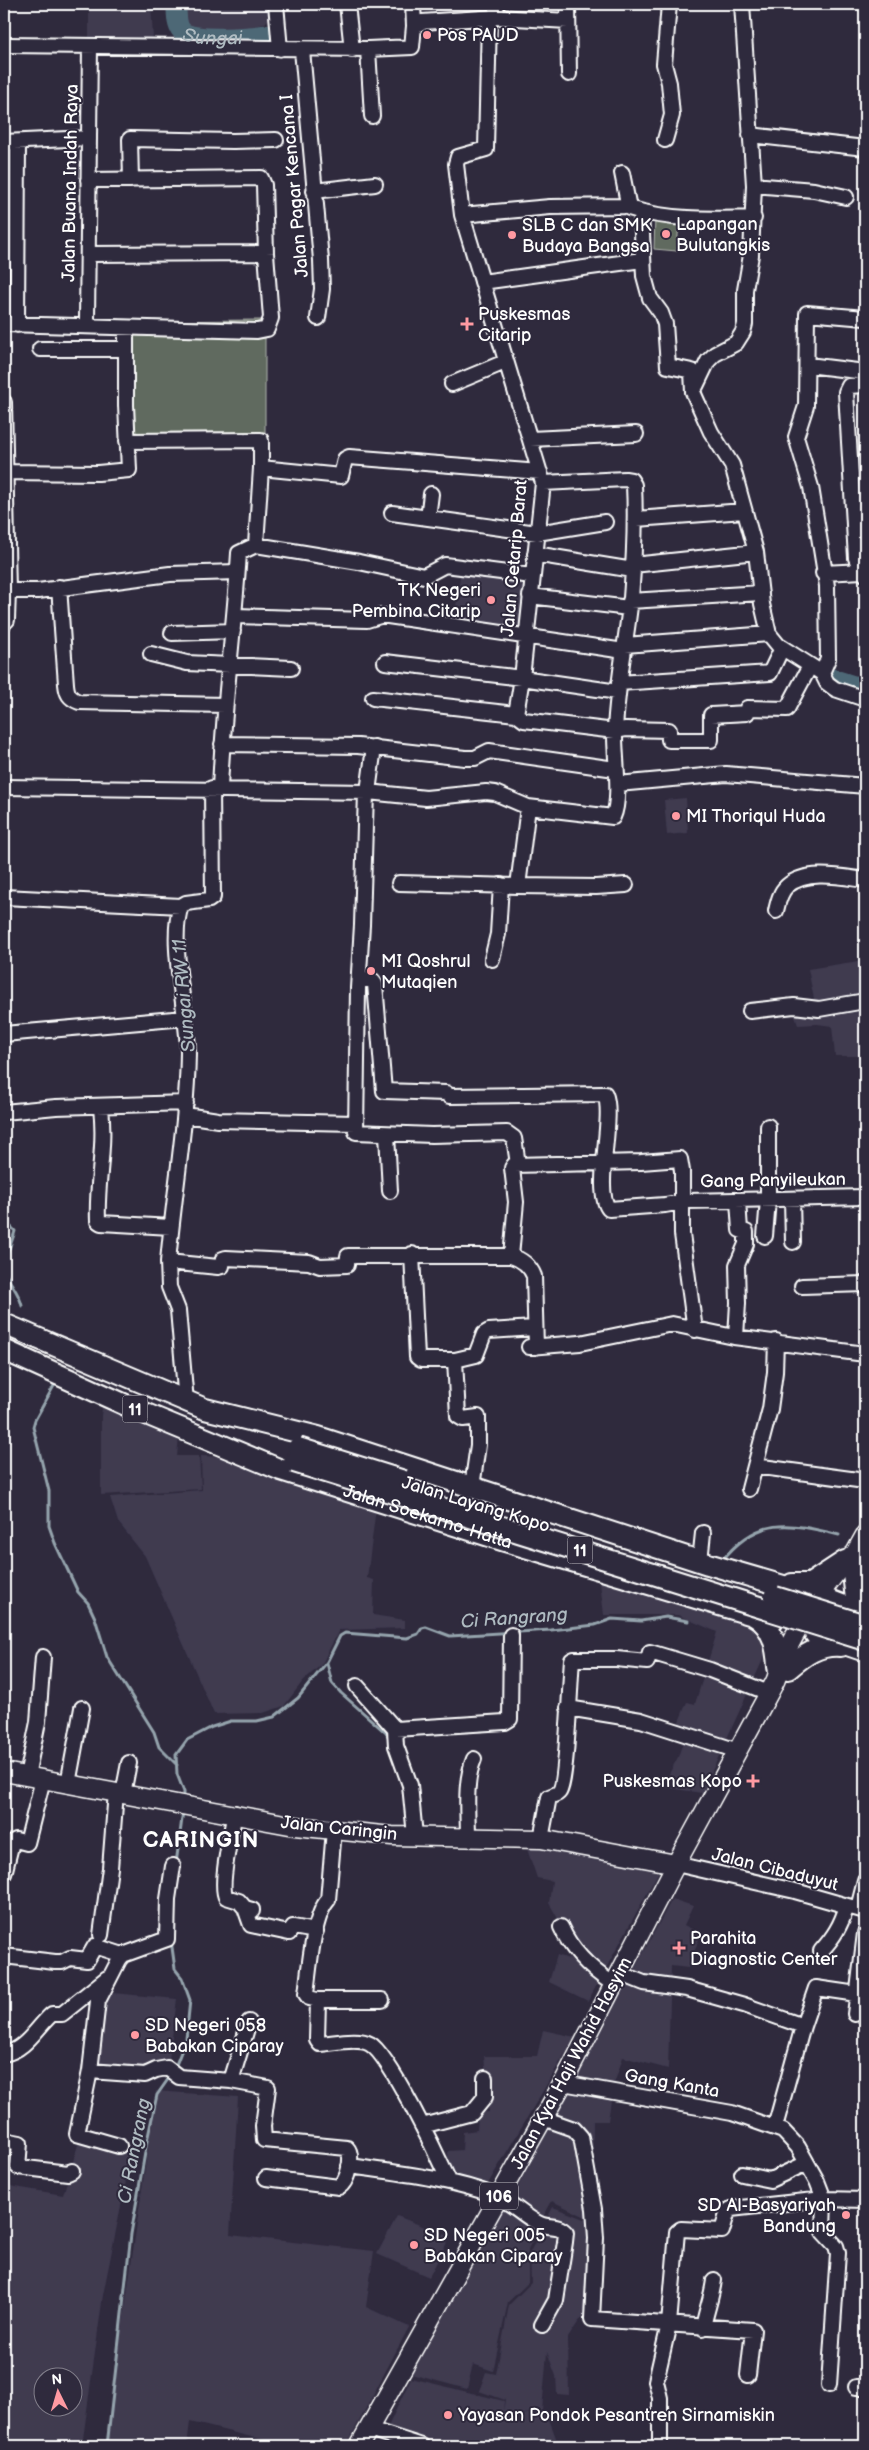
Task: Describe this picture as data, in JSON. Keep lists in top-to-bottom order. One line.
{"streets":{"highway":["11","Jalan Layang Kopo","Jalan Soekarno-Hatta"],"main road":["Jalan Caringin","Jalan Kyai Haji Wahid Hasyim","106"],"street":["Jalan Buana Indah Raya","Jalan Pagar Kencana I","Jalan Cetarip Barat","Gang Panyileukan","Jalan Cibaduyut","Gang Kanta"]},"crossings":[["11","Jalan Layang Kopo"],["11","Jalan Kyai Haji Wahid Hasyim"],["Jalan Layang Kopo","Jalan Soekarno-Hatta"],["Jalan Soekarno-Hatta","Jalan Kyai Haji Wahid Hasyim"],["Jalan Caringin","Jalan Cibaduyut"],["Jalan Caringin","Jalan Kyai Haji Wahid Hasyim"],["Jalan Cibaduyut","Jalan Kyai Haji Wahid Hasyim"],["Jalan Kyai Haji Wahid Hasyim","Gang Kanta"]],"districts":["CARINGIN"],"water":["Sungai","Sungai RW 11","Ci Rangrang"],"places":{"other":["Pos PAUD","Lapangan Bulutangkis","SLB C dan SMK Budaya Bangsa","TK Negeri Pembina Citarip","MI Thoriqul Huda","MI Qoshrul Mutaqien","SD Negeri 058 Babakan Ciparay","SD Al-Basyariyah Bandung","SD Negeri 005 Babakan Ciparay","Yayasan Pondok Pesantren Sirnamiskin"],"health":["Puskesmas Citarip","Puskesmas Kopo","Parahita Diagnostic Center"]},"north":"top"}
